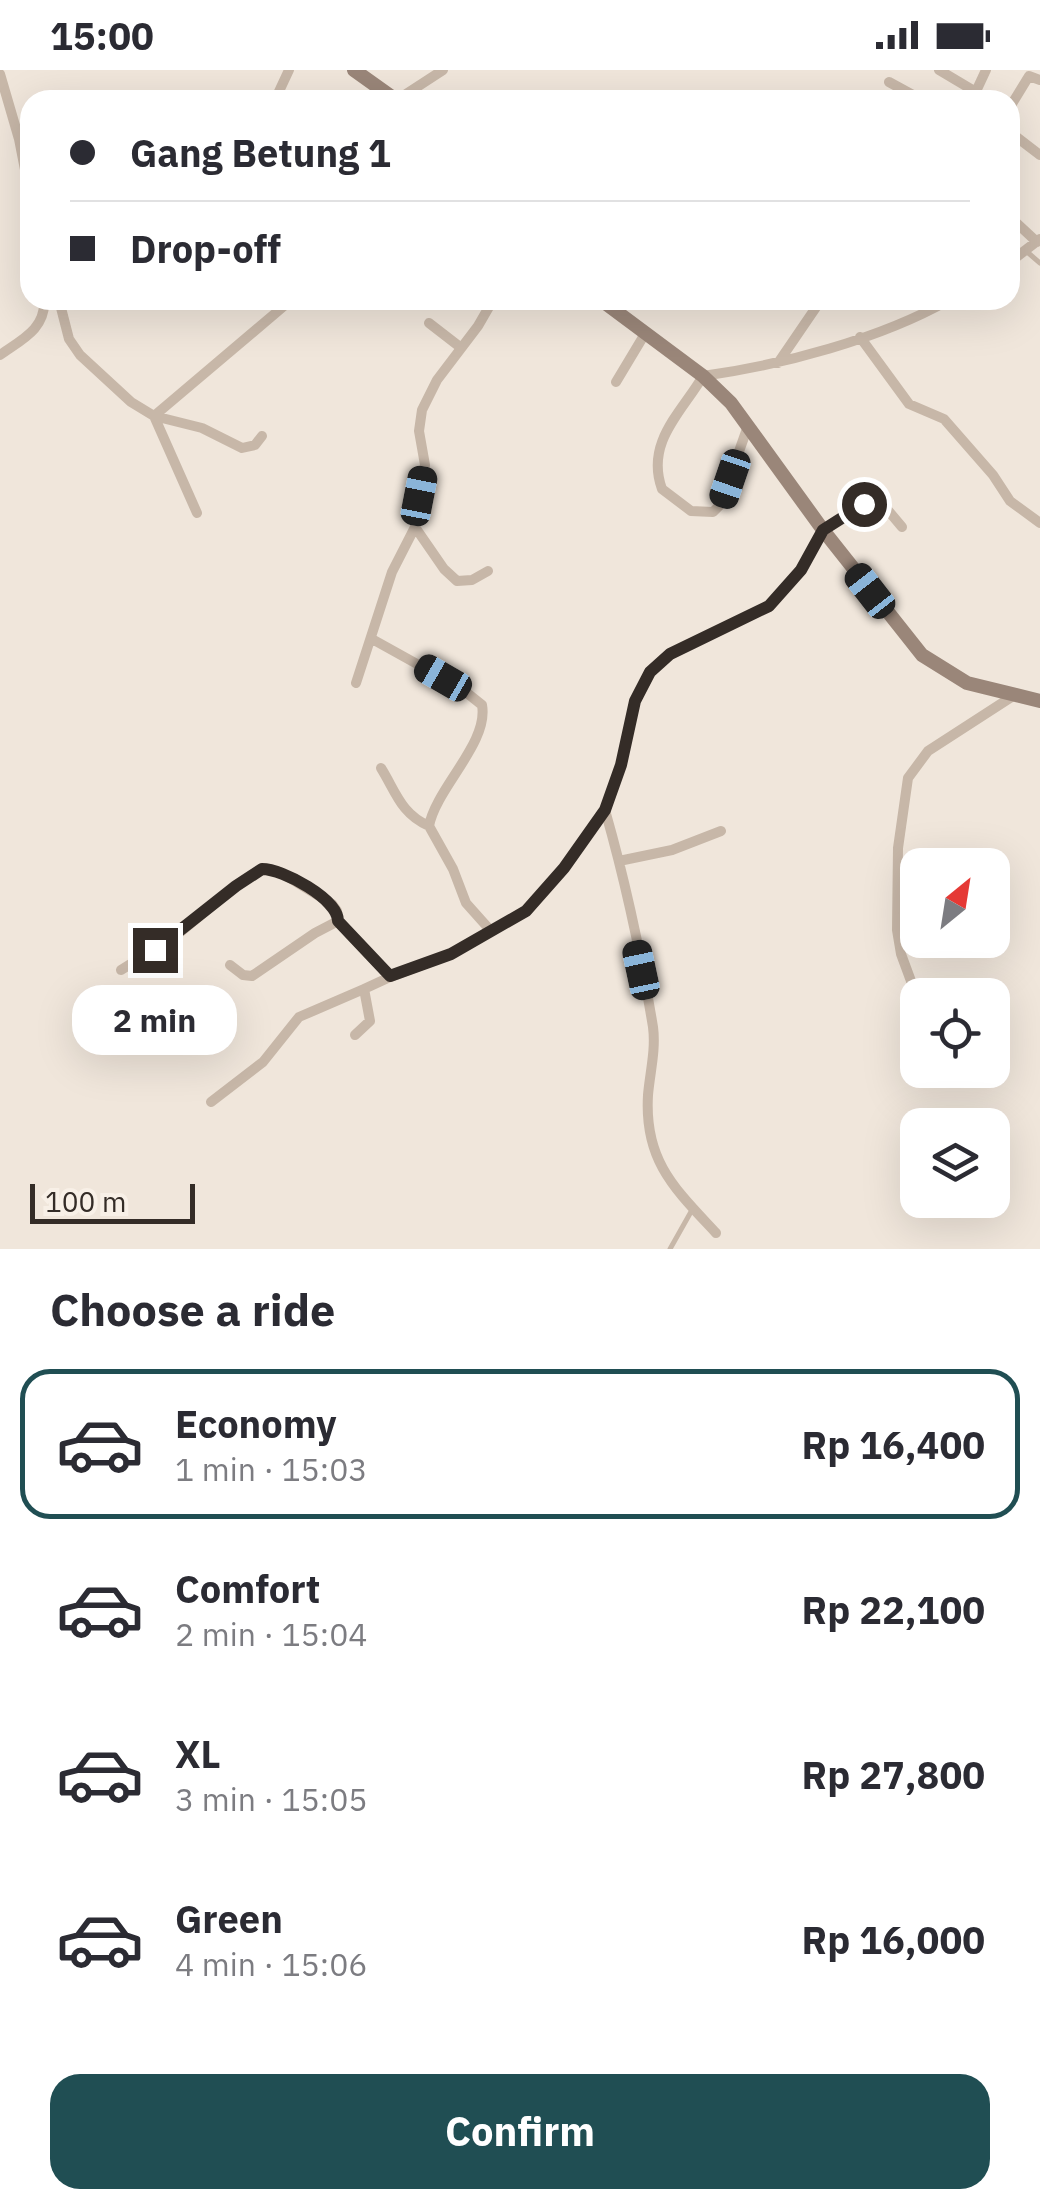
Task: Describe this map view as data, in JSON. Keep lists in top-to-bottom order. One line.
{"scale_bar":"100 m","north":"top right","page":{"status":"15:00","banner":["Gang Betung 1","Drop-off"],"bubble":"2 min","scale":"100 m","heading":"Choose a ride","list":[{"name":"Economy","note":"1 min · 15:03","value":"Rp 16,400"},{"name":"Comfort","note":"2 min · 15:04","value":"Rp 22,100"},{"name":"XL","note":"3 min · 15:05","value":"Rp 27,800"},{"name":"Green","note":"4 min · 15:06","value":"Rp 16,000"}],"buttons":"Confirm"}}
